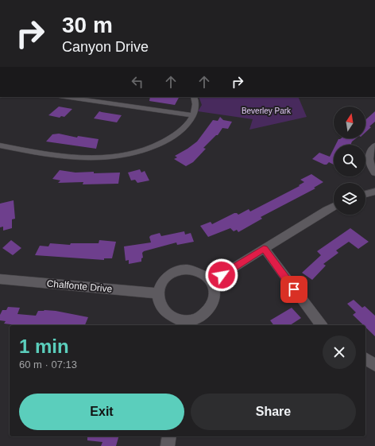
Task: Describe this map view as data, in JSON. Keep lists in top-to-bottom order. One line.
{"streets":{"street":["Chalfonte Drive"]},"parks":["Beverley Park"],"north":"top","page":{"turn":["30 m","Canyon Drive"],"heading":["1 min","60 m · 07:13"],"buttons":["Exit","Share"]}}
